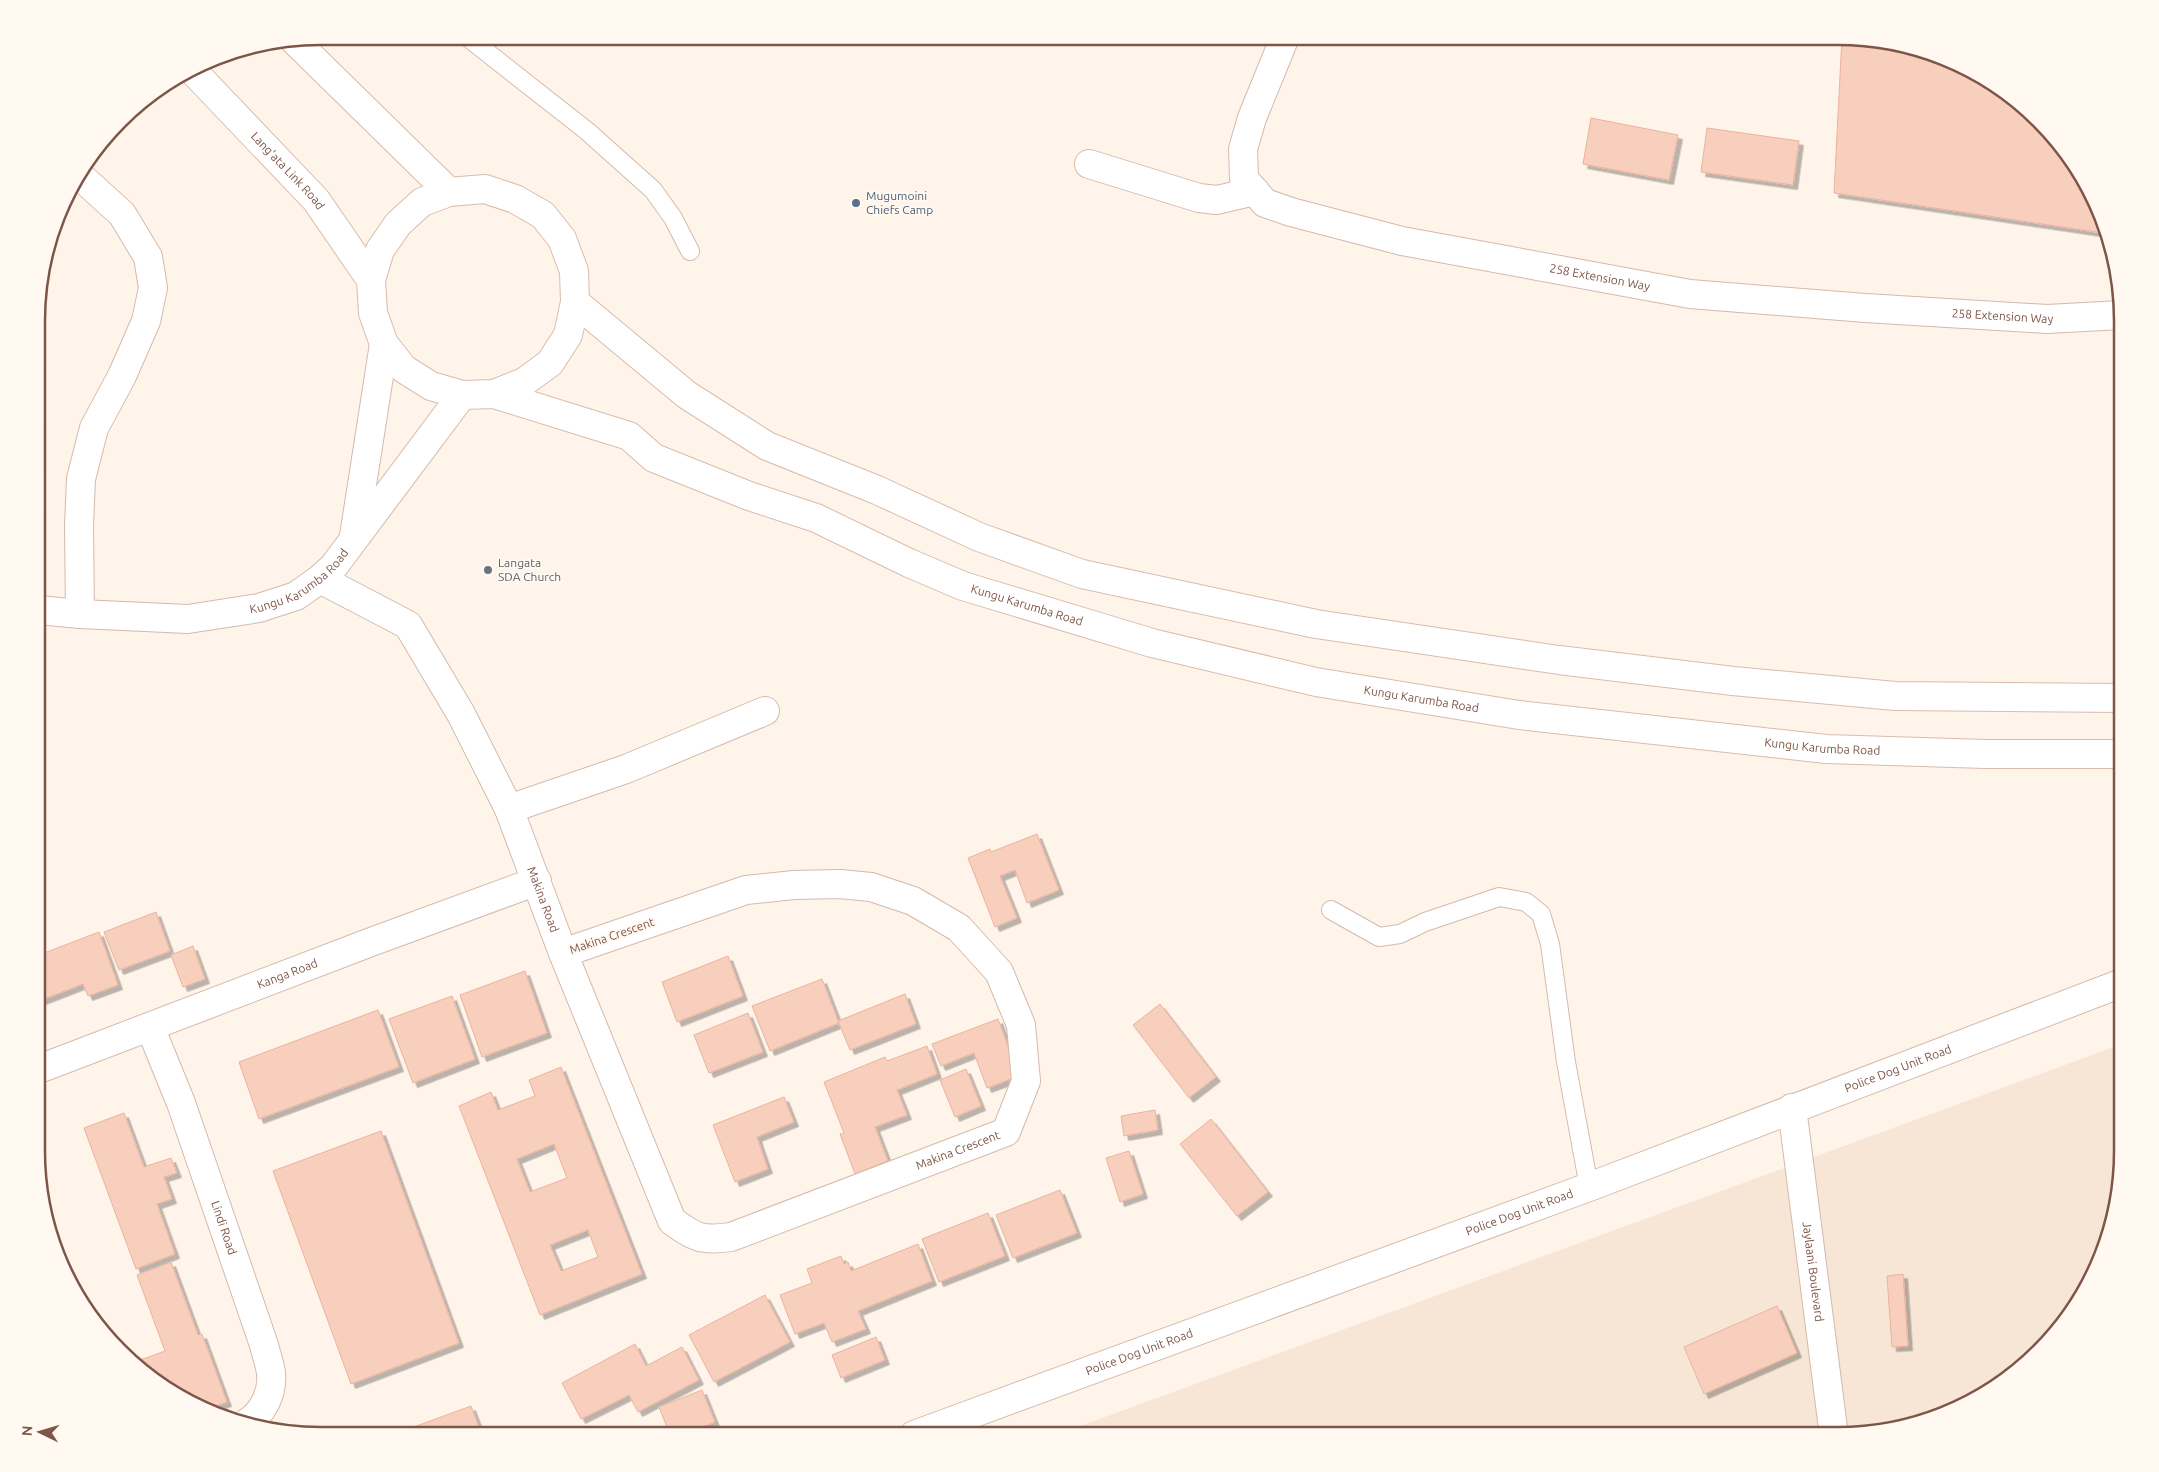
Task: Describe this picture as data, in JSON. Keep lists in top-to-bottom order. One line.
{"streets":{"street":["Lang'ata Link Road","258 Extension Way","Kungu Karumba Road","Makina Road","Makina Crescent","Kanga Road","Police Dog Unit Road","Lindi Road","Jaylaani Boulevard"]},"crossings":[["Kungu Karumba Road","Makina Road"],["Makina Road","Makina Crescent"],["Makina Road","Kanga Road"],["Kanga Road","Lindi Road"],["Police Dog Unit Road","Jaylaani Boulevard"]],"places":["Mugumoini Chiefs Camp","Langata SDA Church"],"north":"left"}
